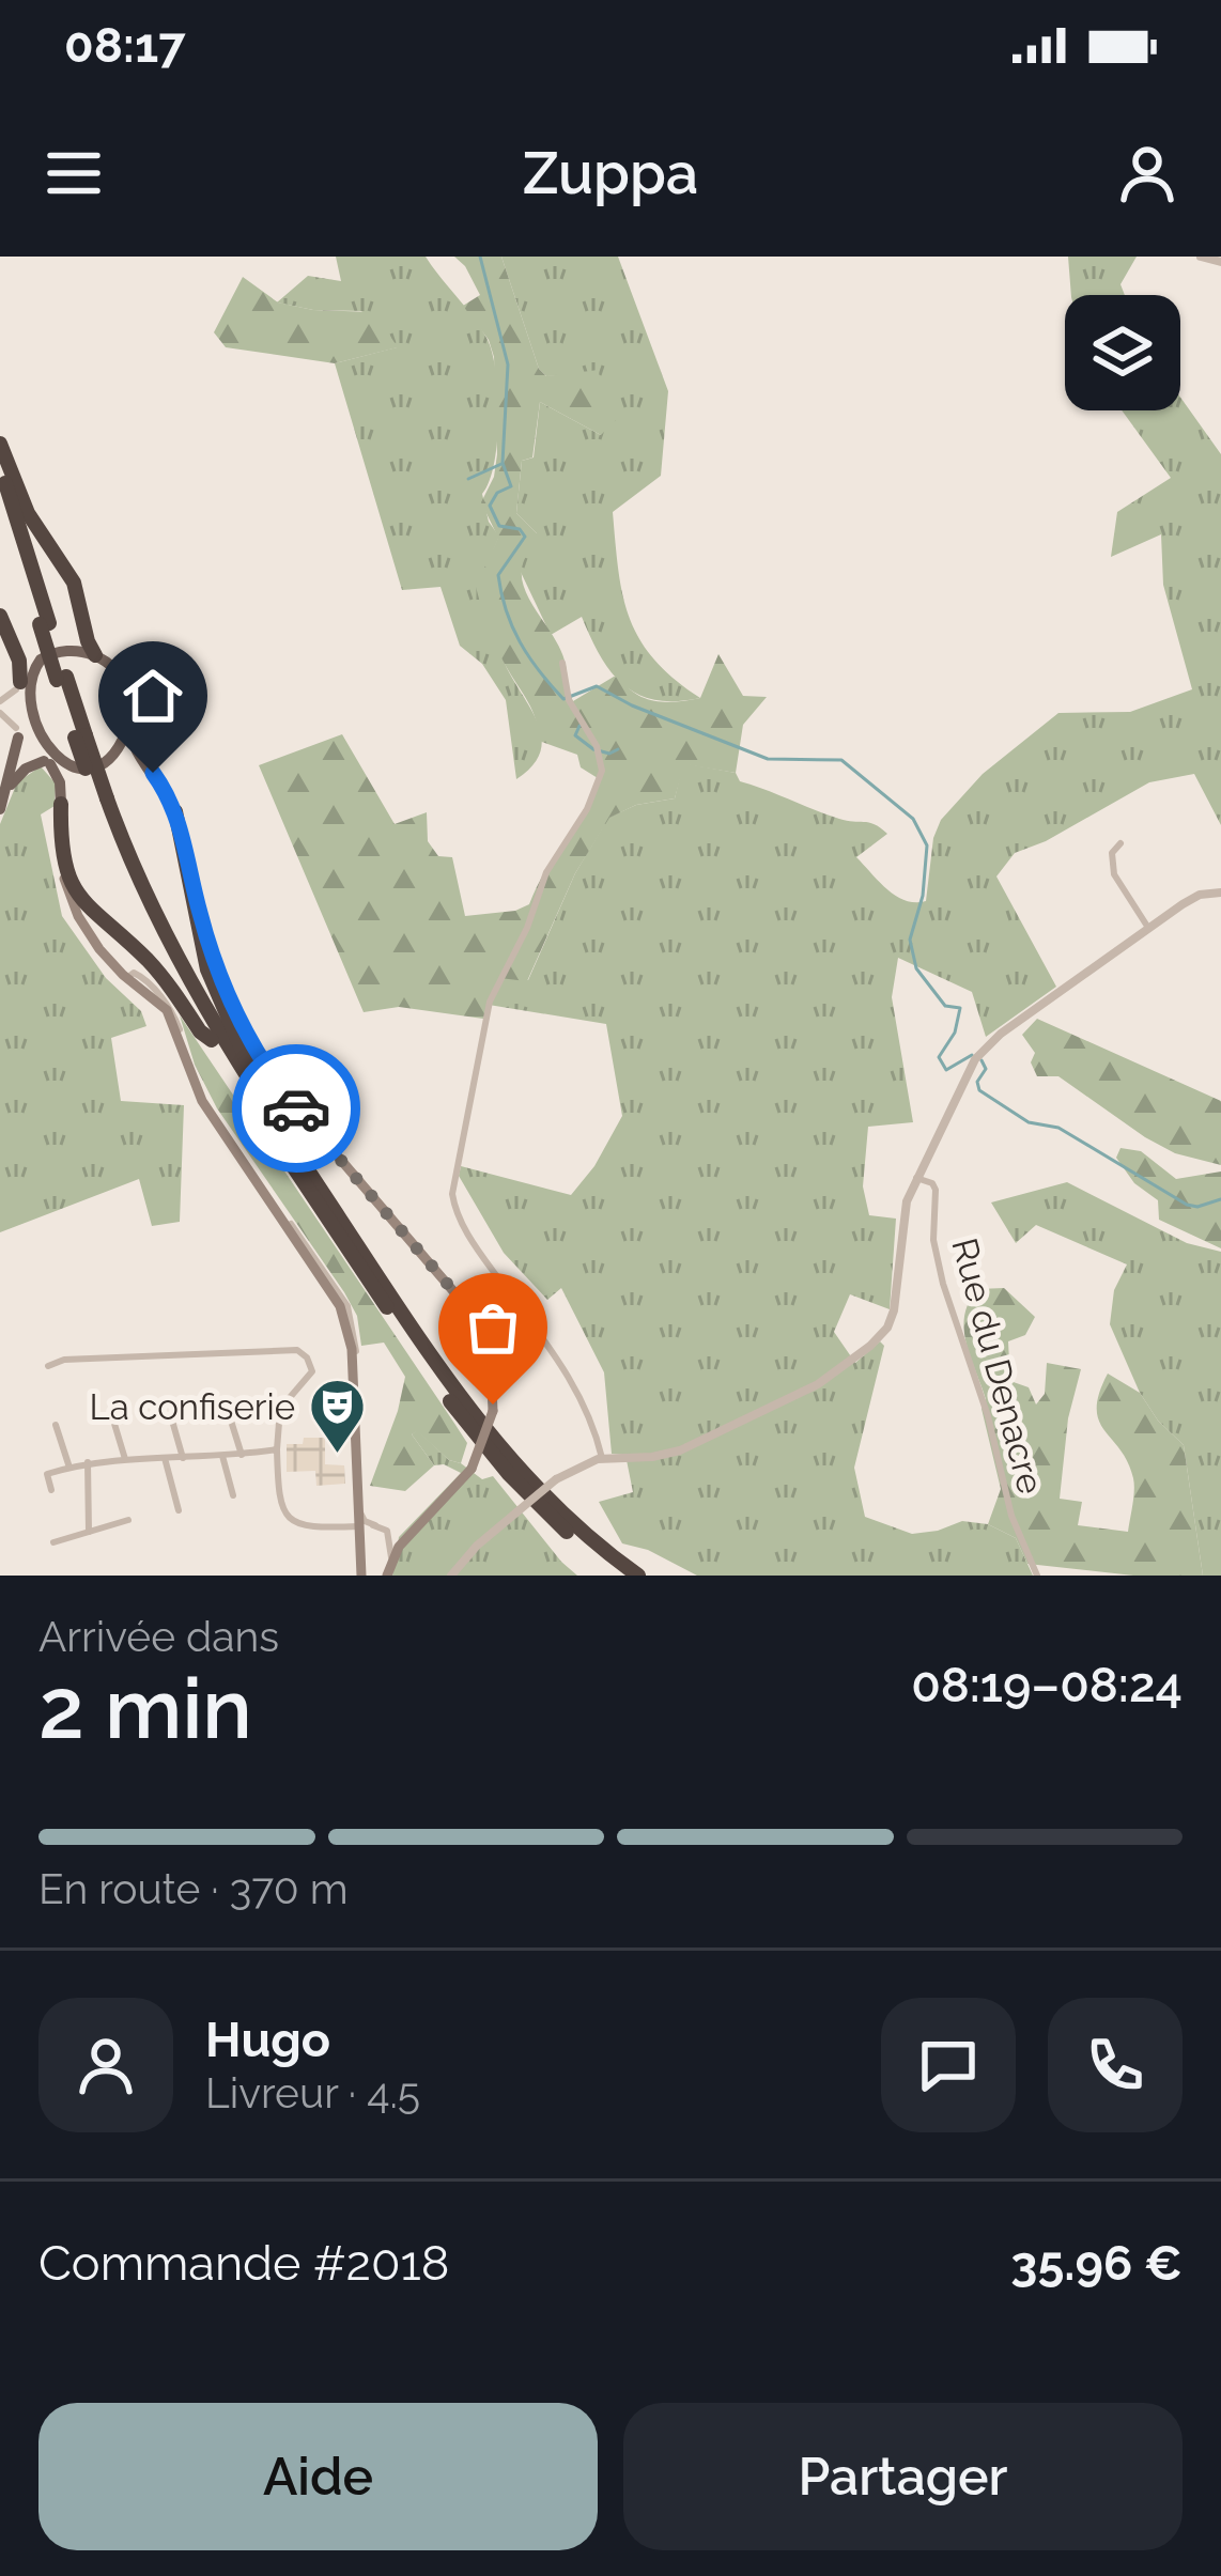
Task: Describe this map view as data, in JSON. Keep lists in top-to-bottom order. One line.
{"streets":{"street":["Rue du Denacre"]},"places":{"theatre":["La confiserie"]},"page":{"status":"08:17","header":"Zuppa","heading":["2 min","Arrivée dans","08:19–08:24"],"panel":["Hugo","Livreur · 4.5","Commande #2018","35.96 €"],"bar":"En route · 370 m","buttons":["Aide","Partager"]}}
